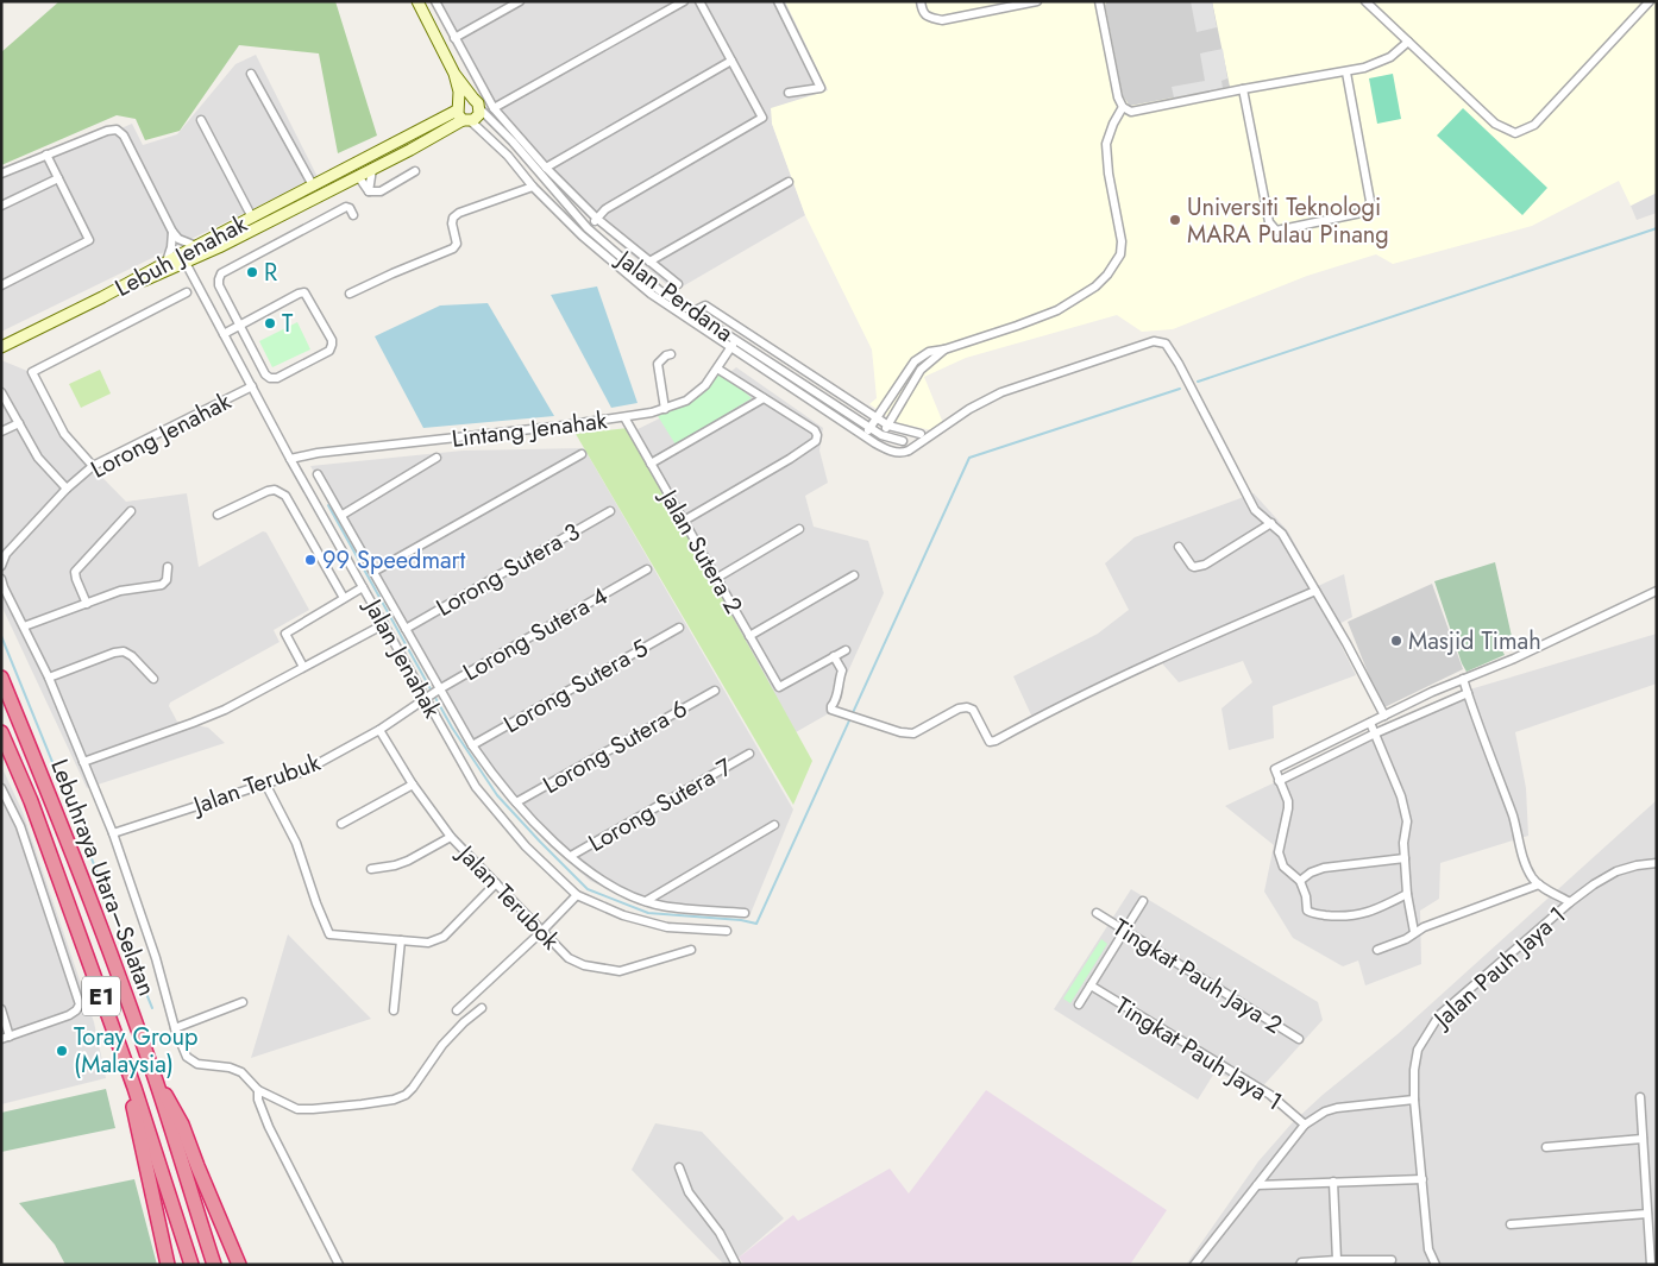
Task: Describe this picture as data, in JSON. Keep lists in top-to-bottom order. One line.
{"streets":{"highway":["Lebuhraya Utara–Selatan","E1"],"street":["Lebuh Jenahak","Jalan Perdana","Lintang Jenahak","Lorong Jenahak","Jalan Sutera 2","Lorong Sutera 3","Lorong Sutera 4","Jalan Jenahak","Lorong Sutera 5","Lorong Sutera 6","Jalan Terubuk","Lorong Sutera 7","Jalan Terubok","Jalan Pauh Jaya 1","Tingkat Pauh Jaya 2","Tingkat Pauh Jaya 1"]},"crossings":[["Lebuh Jenahak","Jalan Perdana"],["Lebuh Jenahak","Jalan Jenahak"],["Jalan Perdana","Lintang Jenahak"],["Lintang Jenahak","Jalan Sutera 2"],["Lintang Jenahak","Jalan Jenahak"],["Lorong Jenahak","Jalan Jenahak"],["Lorong Sutera 4","Jalan Jenahak"],["Lorong Sutera 4","Jalan Terubuk"],["Jalan Jenahak","Jalan Terubuk"],["Jalan Terubuk","Jalan Terubok"]],"places":["Universiti Teknologi MARA Pulau Pinang","R","T","99 Speedmart","Masjid Timah","Toray Group (Malaysia)"]}
